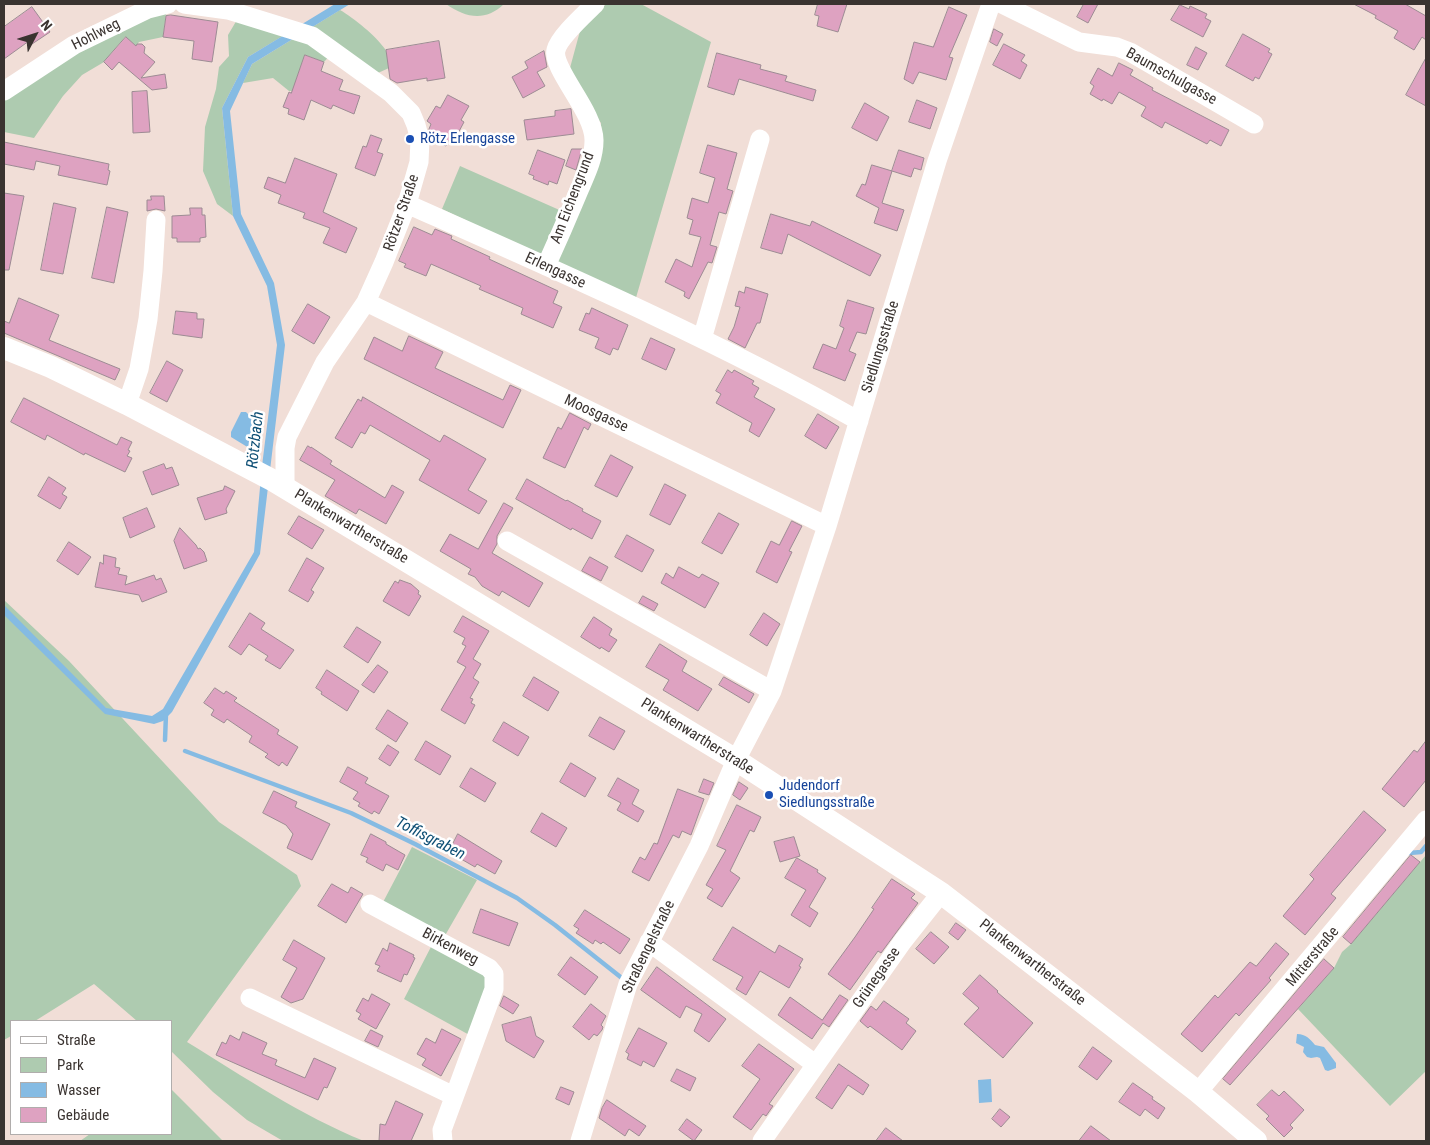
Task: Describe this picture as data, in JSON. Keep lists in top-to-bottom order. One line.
{"streets":{"main road":["Plankenwartherstraße"],"street":["Hohlweg","Baumschulgasse","Am Eichengrund","Rötzer Straße","Erlengasse","Siedlungsstraße","Moosgasse","Birkenweg","Straßengelstraße","Mitterstraße","Grünegasse"]},"crossings":[["Am Eichengrund","Erlengasse"],["Rötzer Straße","Erlengasse"],["Rötzer Straße","Moosgasse"],["Rötzer Straße","Plankenwartherstraße"],["Erlengasse","Siedlungsstraße"],["Siedlungsstraße","Moosgasse"],["Siedlungsstraße","Plankenwartherstraße"],["Siedlungsstraße","Straßengelstraße"],["Plankenwartherstraße","Straßengelstraße"],["Plankenwartherstraße","Mitterstraße"],["Plankenwartherstraße","Grünegasse"]],"water":["Rötzbach","Toffisgraben"],"places":["Rötz Erlengasse","Judendorf Siedlungsstraße"],"legend":["Straße","Park","Wasser","Gebäude"],"north":"top right"}
